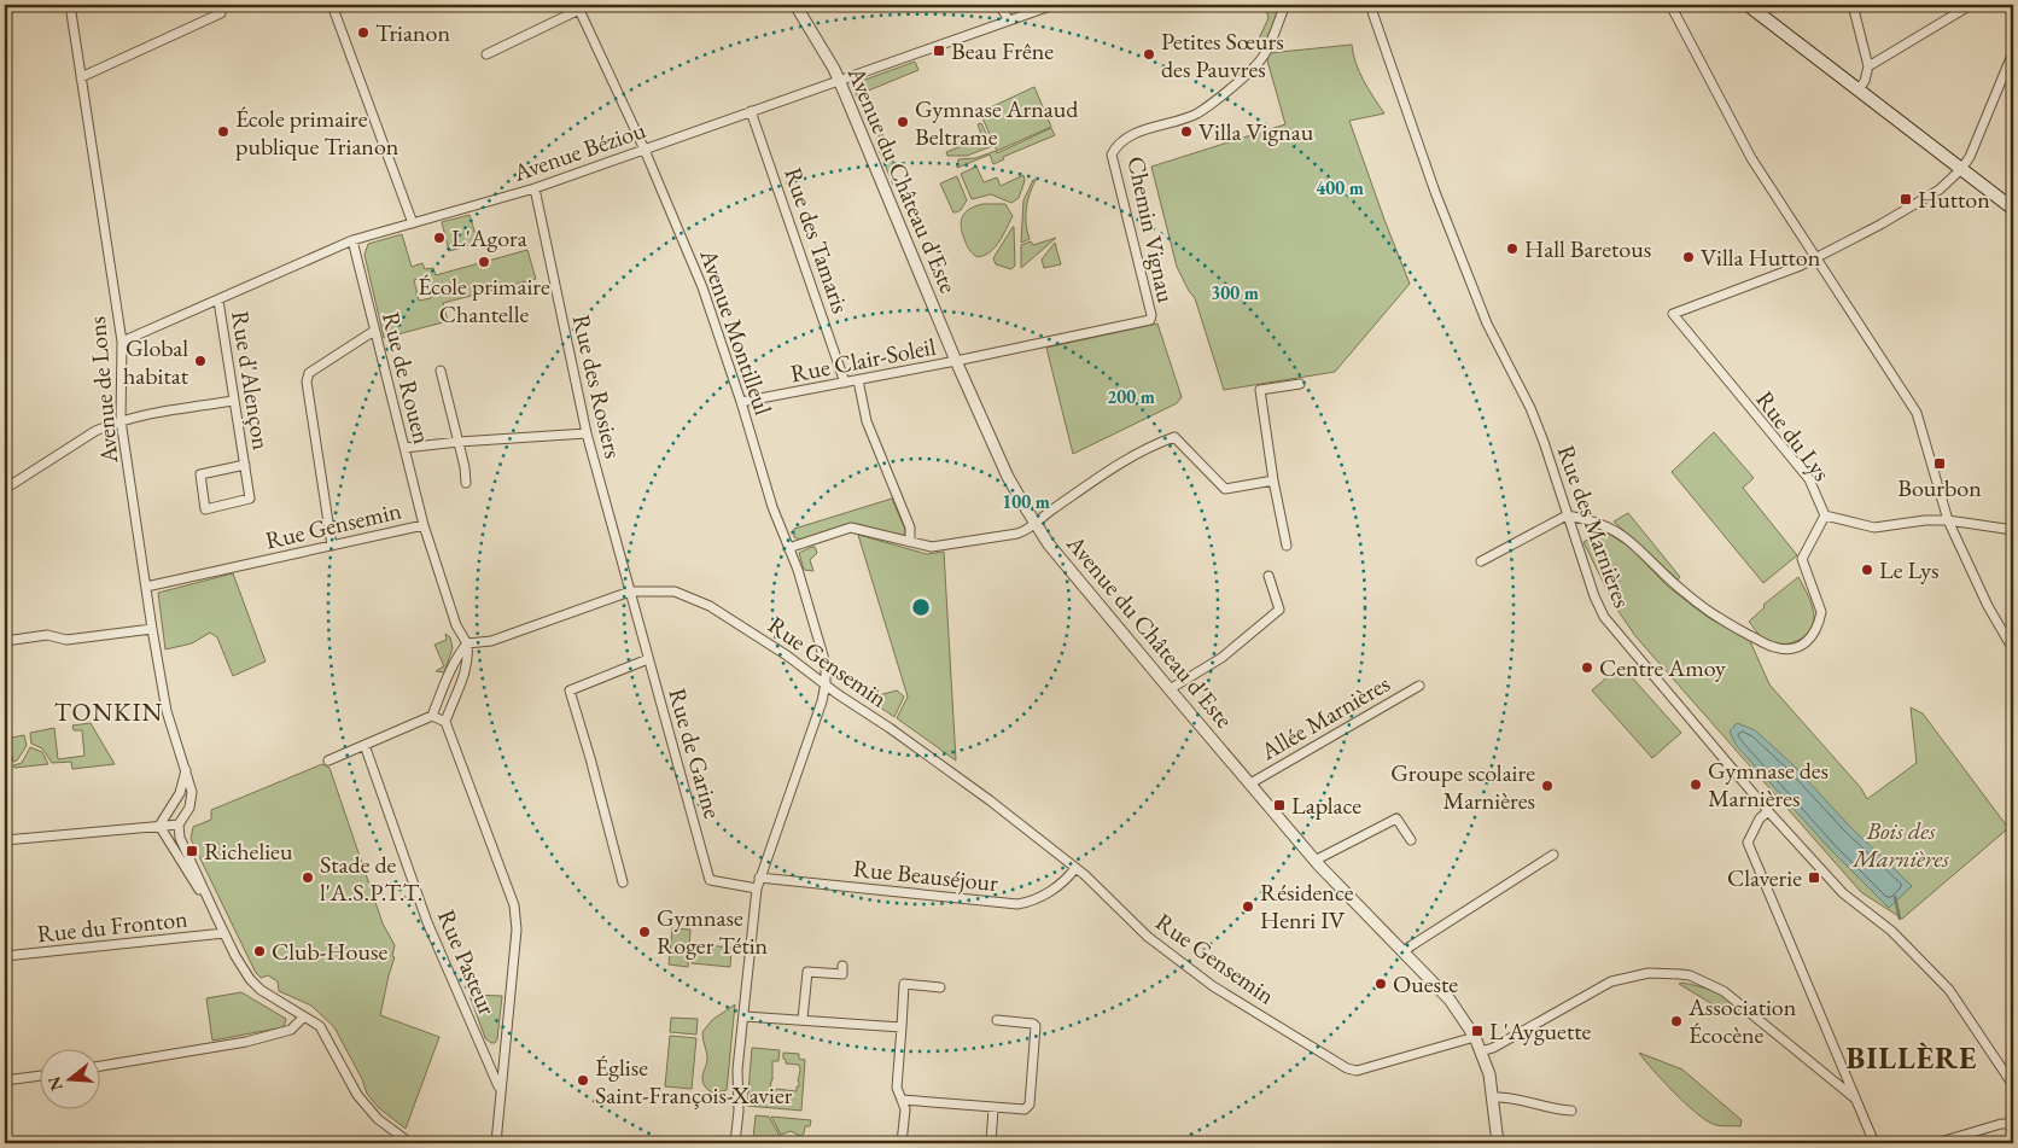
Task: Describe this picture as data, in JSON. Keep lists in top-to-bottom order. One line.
{"streets":{"street":["Avenue Béziou","Avenue du Château d'Este","Chemin Vignau","Rue des Tamaris","Avenue Montilleul","Rue Clair-Soleil","Rue de Rouen","Rue d'Alençon","Rue des Rosiers","Avenue de Lons","Rue du Lys","Rue Gensemin","Rue des Marnières","Allée Marnières","Rue de Garine","Rue Beauséjour","Rue du Fronton","Rue Pasteur"]},"crossings":[["Avenue Béziou","Avenue du Château d'Este"],["Avenue Béziou","Rue des Tamaris"],["Avenue Béziou","Avenue Montilleul"],["Avenue Béziou","Rue de Rouen"],["Avenue Béziou","Rue d'Alençon"],["Avenue Béziou","Rue des Rosiers"],["Avenue Béziou","Avenue de Lons"],["Avenue du Château d'Este","Chemin Vignau"],["Avenue du Château d'Este","Rue Clair-Soleil"],["Avenue du Château d'Este","Rue Gensemin"],["Avenue du Château d'Este","Allée Marnières"],["Chemin Vignau","Rue Clair-Soleil"],["Rue des Tamaris","Rue Clair-Soleil"],["Avenue Montilleul","Rue Clair-Soleil"],["Avenue Montilleul","Rue Gensemin"],["Avenue Montilleul","Rue de Garine"],["Avenue Montilleul","Rue Beauséjour"],["Rue de Rouen","Rue Gensemin"],["Rue des Rosiers","Rue Gensemin"],["Rue des Rosiers","Rue de Garine"],["Avenue de Lons","Rue Gensemin"],["Rue Gensemin","Rue de Garine"],["Rue Gensemin","Rue Beauséjour"]],"districts":["TONKIN","BILLÈRE"],"parks":["Bois des Marnières"],"places":{"other":["Trianon","Petites Sœurs des Pauvres","Gymnase Arnaud Beltrame","École primaire publique Trianon","Villa Vignau","L'Agora","Hall Baretous","Villa Hutton","École primaire Chantelle","Global habitat","Le Lys","Centre Amoy","Gymnase des Marnières","Groupe scolaire Marnières","Stade de l'A.S.P.T.T.","Résidence Henri IV","Gymnase Roger Tétin","Club-House","Oueste","Association Écocène","Église Saint-François-Xavier"],"transit":["Beau Frêne","Hutton","Bourbon","Laplace","Richelieu","Claverie","L'Ayguette"]},"north":"left","rings":["400 m","300 m","200 m","100 m"]}
